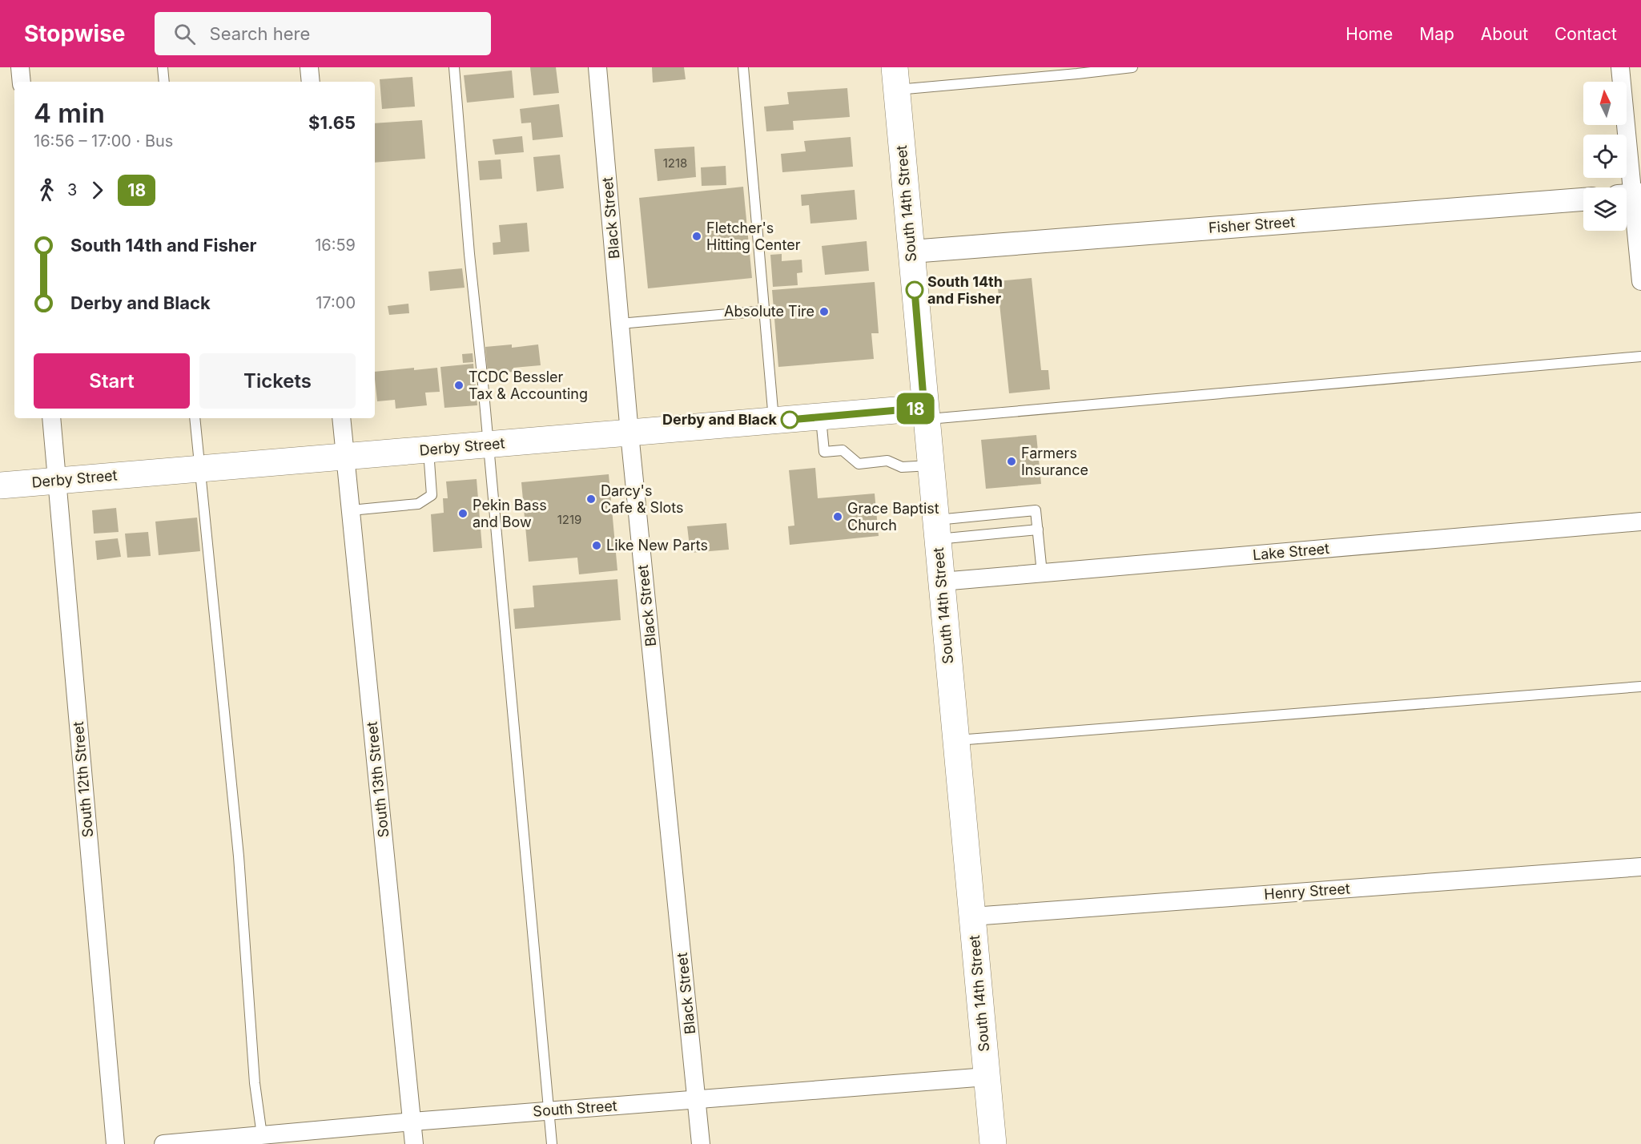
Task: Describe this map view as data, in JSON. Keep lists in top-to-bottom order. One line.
{"streets":{"main road":["South 14th Street","Derby Street"],"street":["Black Street","Fisher Street","Lake Street","South 12th Street","South 13th Street","Henry Street","South Street"]},"crossings":[["South 14th Street","Fisher Street"],["South 14th Street","Derby Street"],["South 14th Street","Lake Street"],["South 14th Street","Henry Street"],["South 14th Street","South Street"],["Black Street","Derby Street"],["Black Street","South Street"],["Derby Street","South 12th Street"],["Derby Street","South 13th Street"],["South 13th Street","South Street"]],"places":["Fletcher's Hitting Center","South 14th and Fisher","Absolute Tire","TCDC Bessler Tax & Accounting","Derby and Black","Farmers Insurance","Darcy's Cafe & Slots","Pekin Bass and Bow","Grace Baptist Church","Like New Parts"],"lines":["bus line 18"],"house_numbers":["1218","1219"],"north":"top","page":{"header":"Stopwise","search":"Search here","nav":["Home","Map","About","Contact"],"on_map":"18","heading":["4 min","16:56 – 17:00 · Bus","$1.65"],"legs":["3","18"],"list":[{"name":"South 14th and Fisher","value":"16:59"},{"name":"Derby and Black","value":"17:00"}],"buttons":["Start","Tickets"]}}
